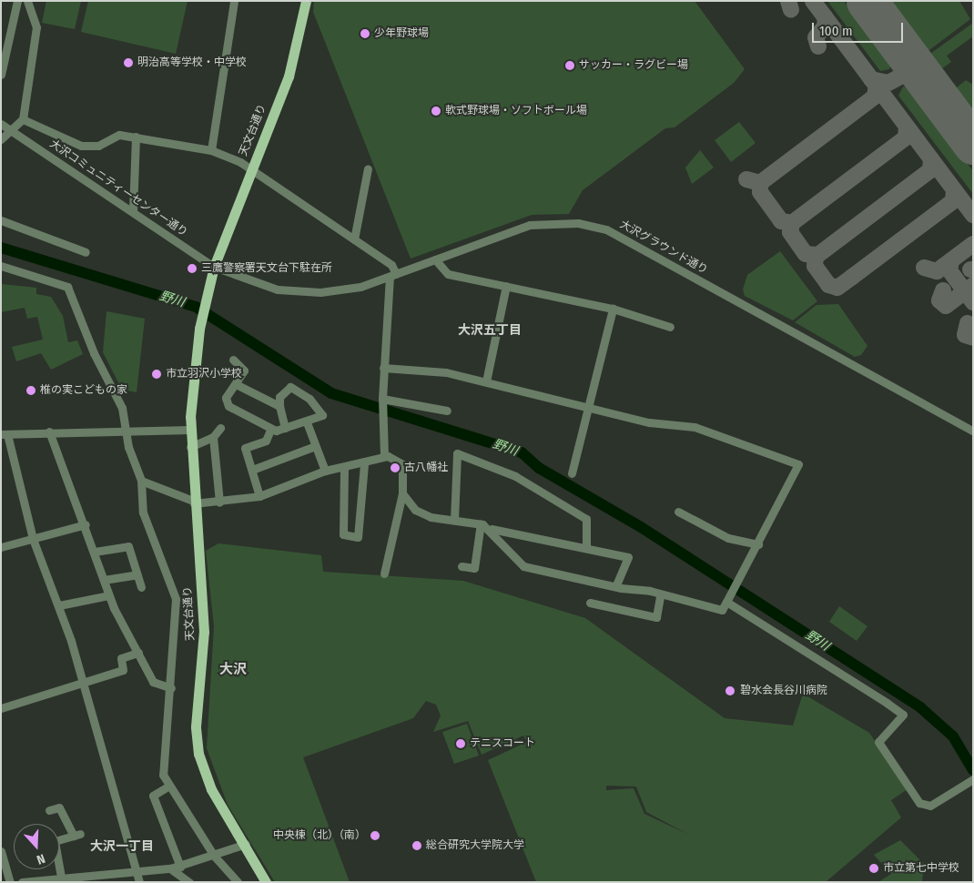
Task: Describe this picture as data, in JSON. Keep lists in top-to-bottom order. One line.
{"streets":{"main road":["天文台通り"],"street":["大沢コミュニティーセンター通り","大沢グラウンド通り"]},"crossings":[["天文台通り","大沢コミュニティーセンター通り"],["天文台通り","大沢グラウンド通り"],["大沢コミュニティーセンター通り","大沢グラウンド通り"]],"districts":["大沢五丁目","大沢","大沢一丁目"],"water":["野川"],"places":["少年野球場","明治高等学校・中学校","サッカー・ラグビー場","軟式野球場・ソフトボール場","三鷹警察署天文台下駐在所","市立羽沢小学校","椎の実こどもの家","古八幡社","碧水会長谷川病院","テニスコート","中央棟（北）（南）","総合研究大学院大学","市立第七中学校"],"scale_bar":"100 m","north":"bottom"}
